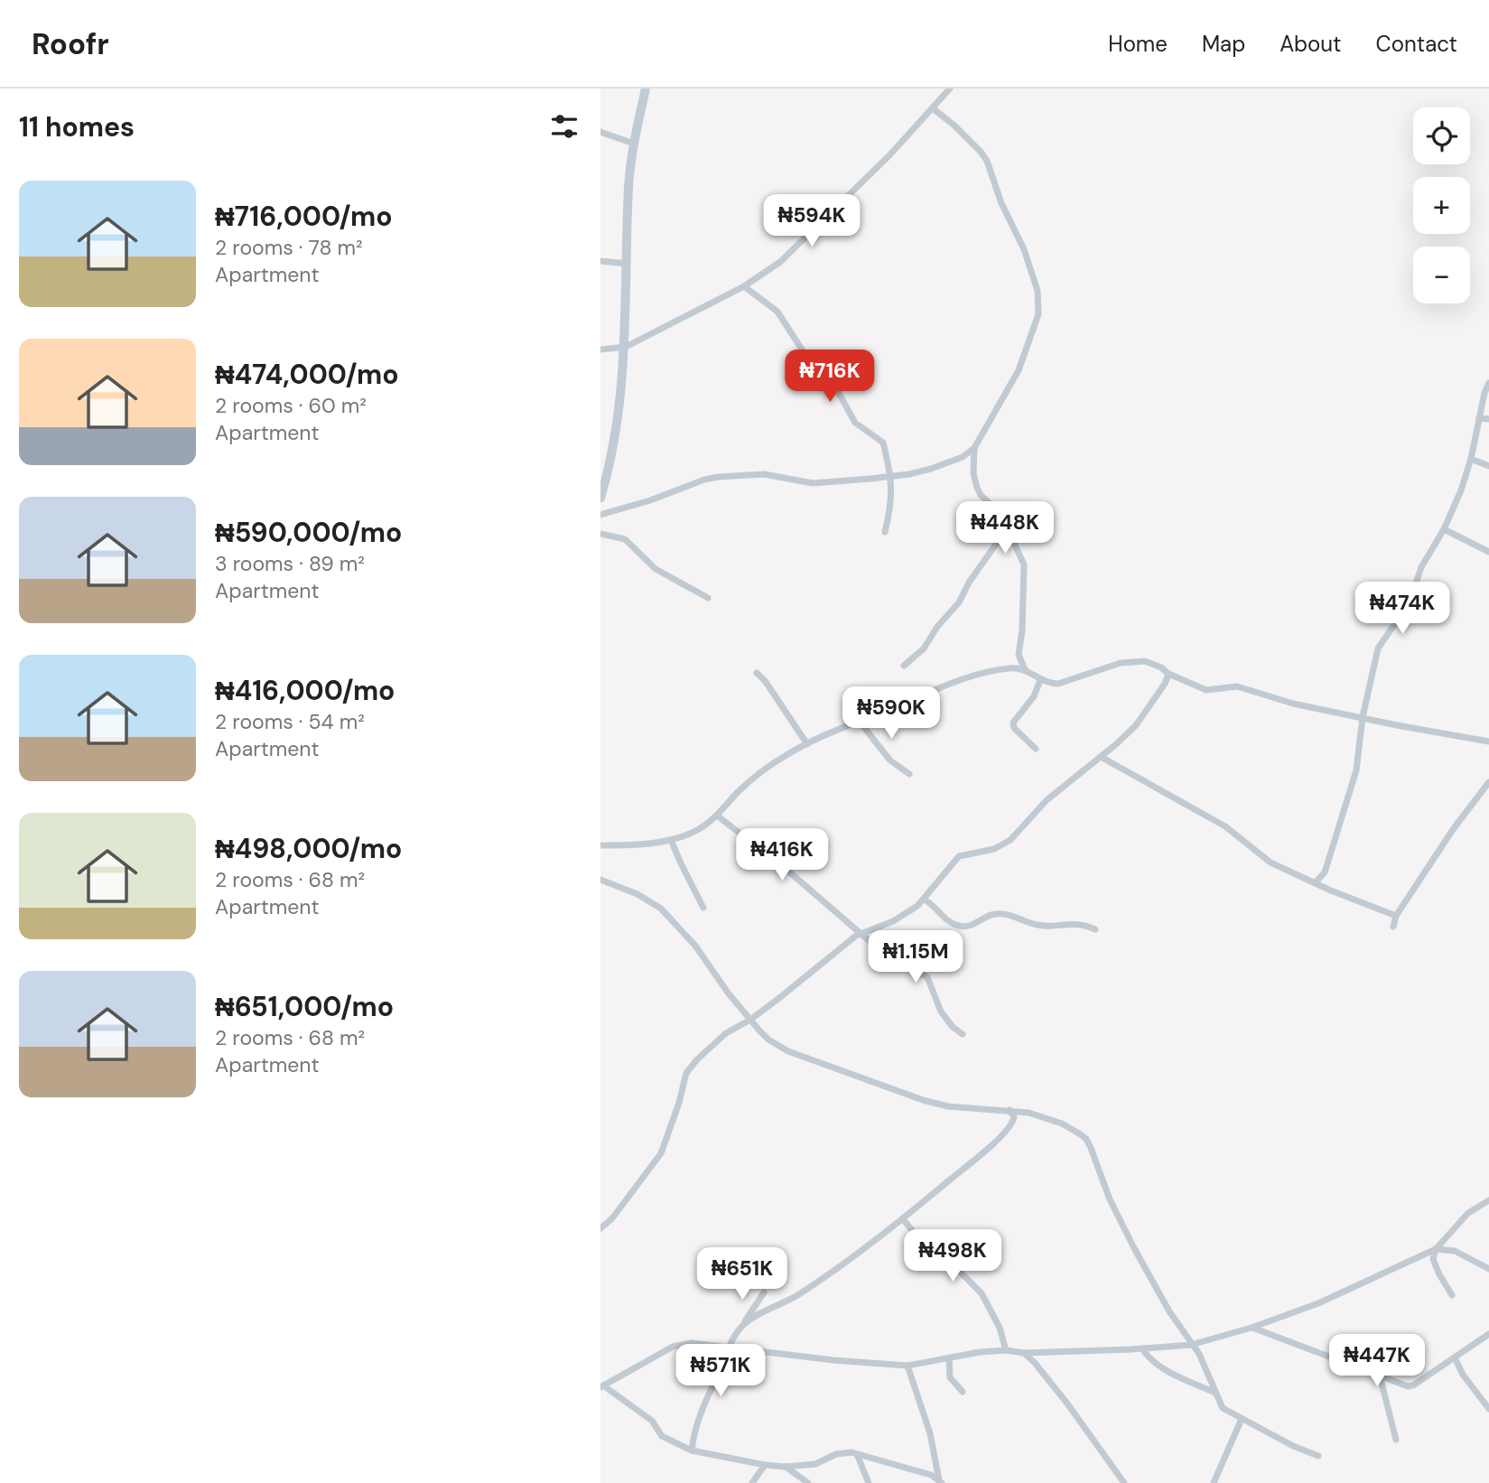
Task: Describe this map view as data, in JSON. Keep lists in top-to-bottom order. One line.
{"page":{"header":"Roofr","nav":["Home","Map","About","Contact"],"heading":"11 homes","map_buttons":["+","−"],"list":[{"name":"₦716,000/mo","note":"2 rooms · 78 m² · Apartment"},{"name":"₦474,000/mo","note":"2 rooms · 60 m² · Apartment"},{"name":"₦590,000/mo","note":"3 rooms · 89 m² · Apartment"},{"name":"₦416,000/mo","note":"2 rooms · 54 m² · Apartment"},{"name":"₦498,000/mo","note":"2 rooms · 68 m² · Apartment"},{"name":"₦651,000/mo","note":"2 rooms · 68 m² · Apartment"}],"price":["₦594K","₦716K","₦448K","₦474K","₦590K","₦416K","₦1.15M","₦498K","₦651K","₦447K","₦571K"]}}
